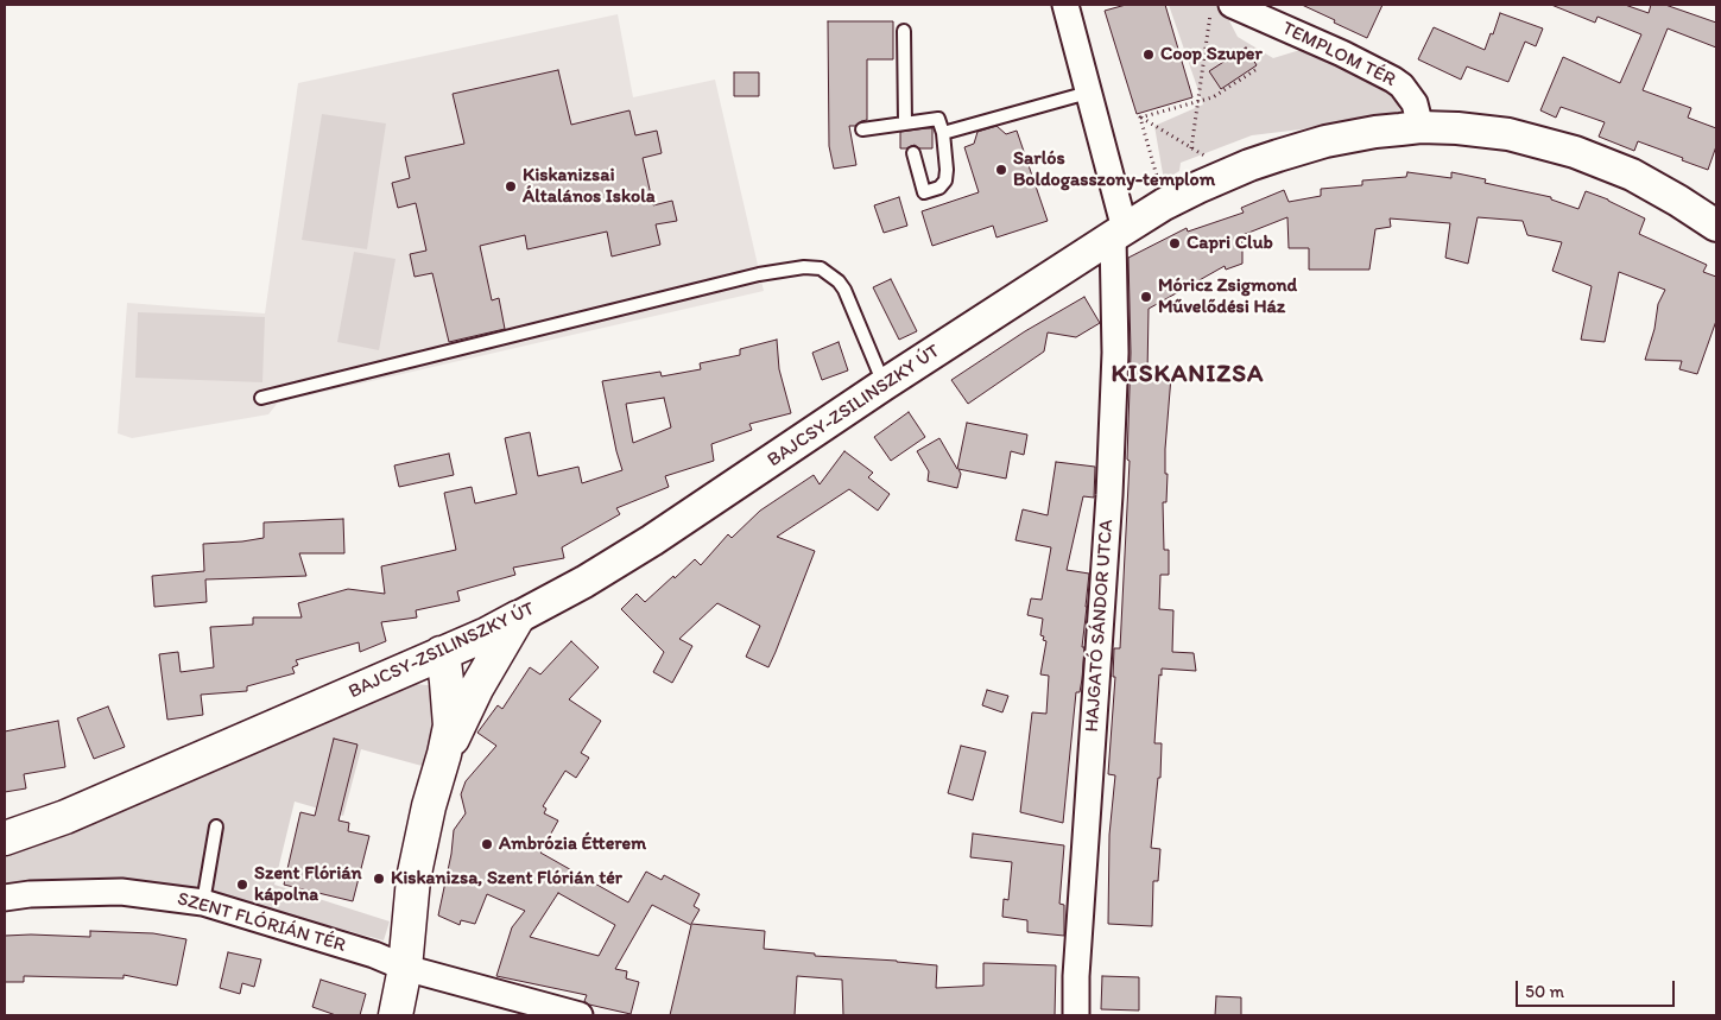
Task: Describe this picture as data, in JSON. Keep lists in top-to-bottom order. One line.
{"streets":{"main road":["BAJCSY-ZSILINSZKY ÚT"],"street":["TEMPLOM TÉR","HAJGATÓ SÁNDOR UTCA","SZENT FLÓRIÁN TÉR"]},"crossings":[["TEMPLOM TÉR","BAJCSY-ZSILINSZKY ÚT"],["BAJCSY-ZSILINSZKY ÚT","HAJGATÓ SÁNDOR UTCA"]],"districts":["KISKANIZSA"],"places":["Coop Szuper","Sarlós Boldogasszony-templom","Kiskanizsai Általános Iskola","Capri Club","Móricz Zsigmond Művelődési Ház","Ambrózia Étterem","Kiskanizsa, Szent Flórián tér","Szent Flórián kápolna"],"scale_bar":"50 m"}
